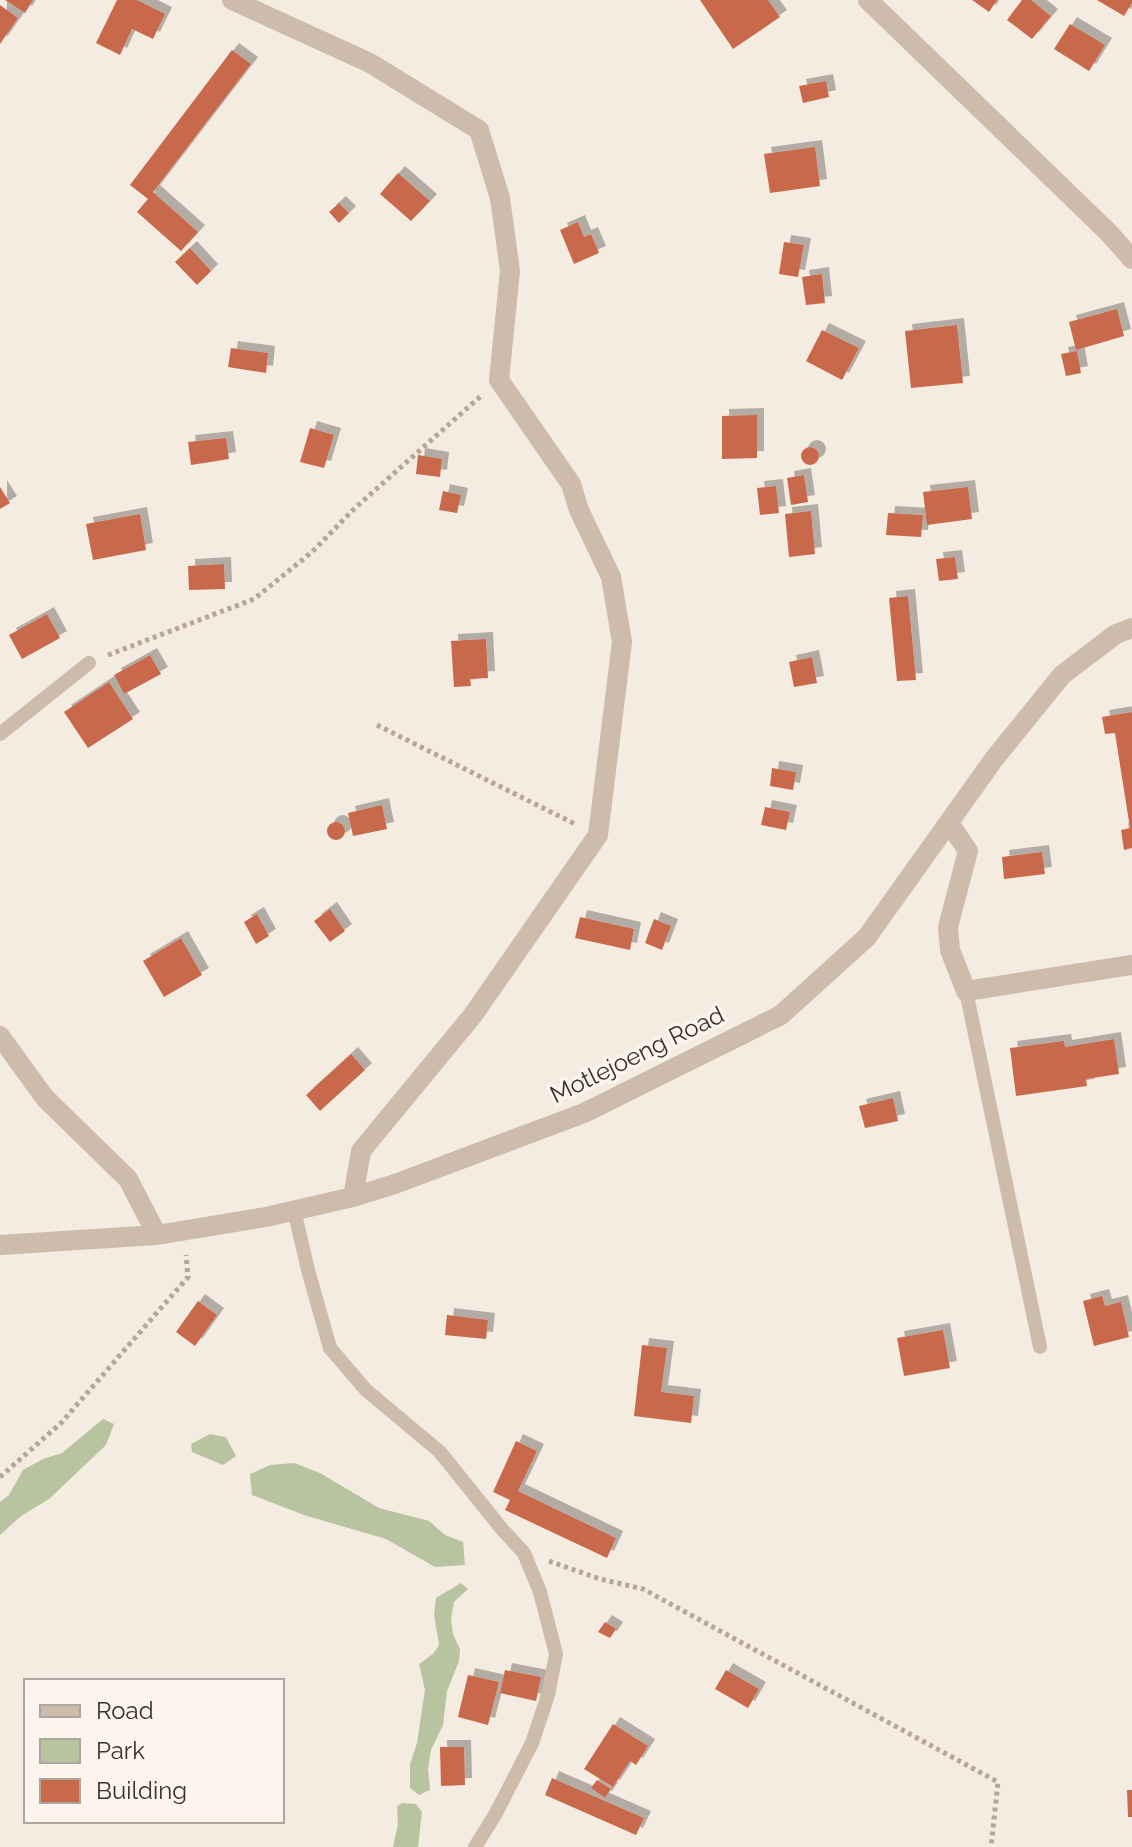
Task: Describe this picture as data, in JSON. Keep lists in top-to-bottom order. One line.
{"streets":{"street":["Motlejoeng Road"]},"legend":["Road","Park","Building"]}
